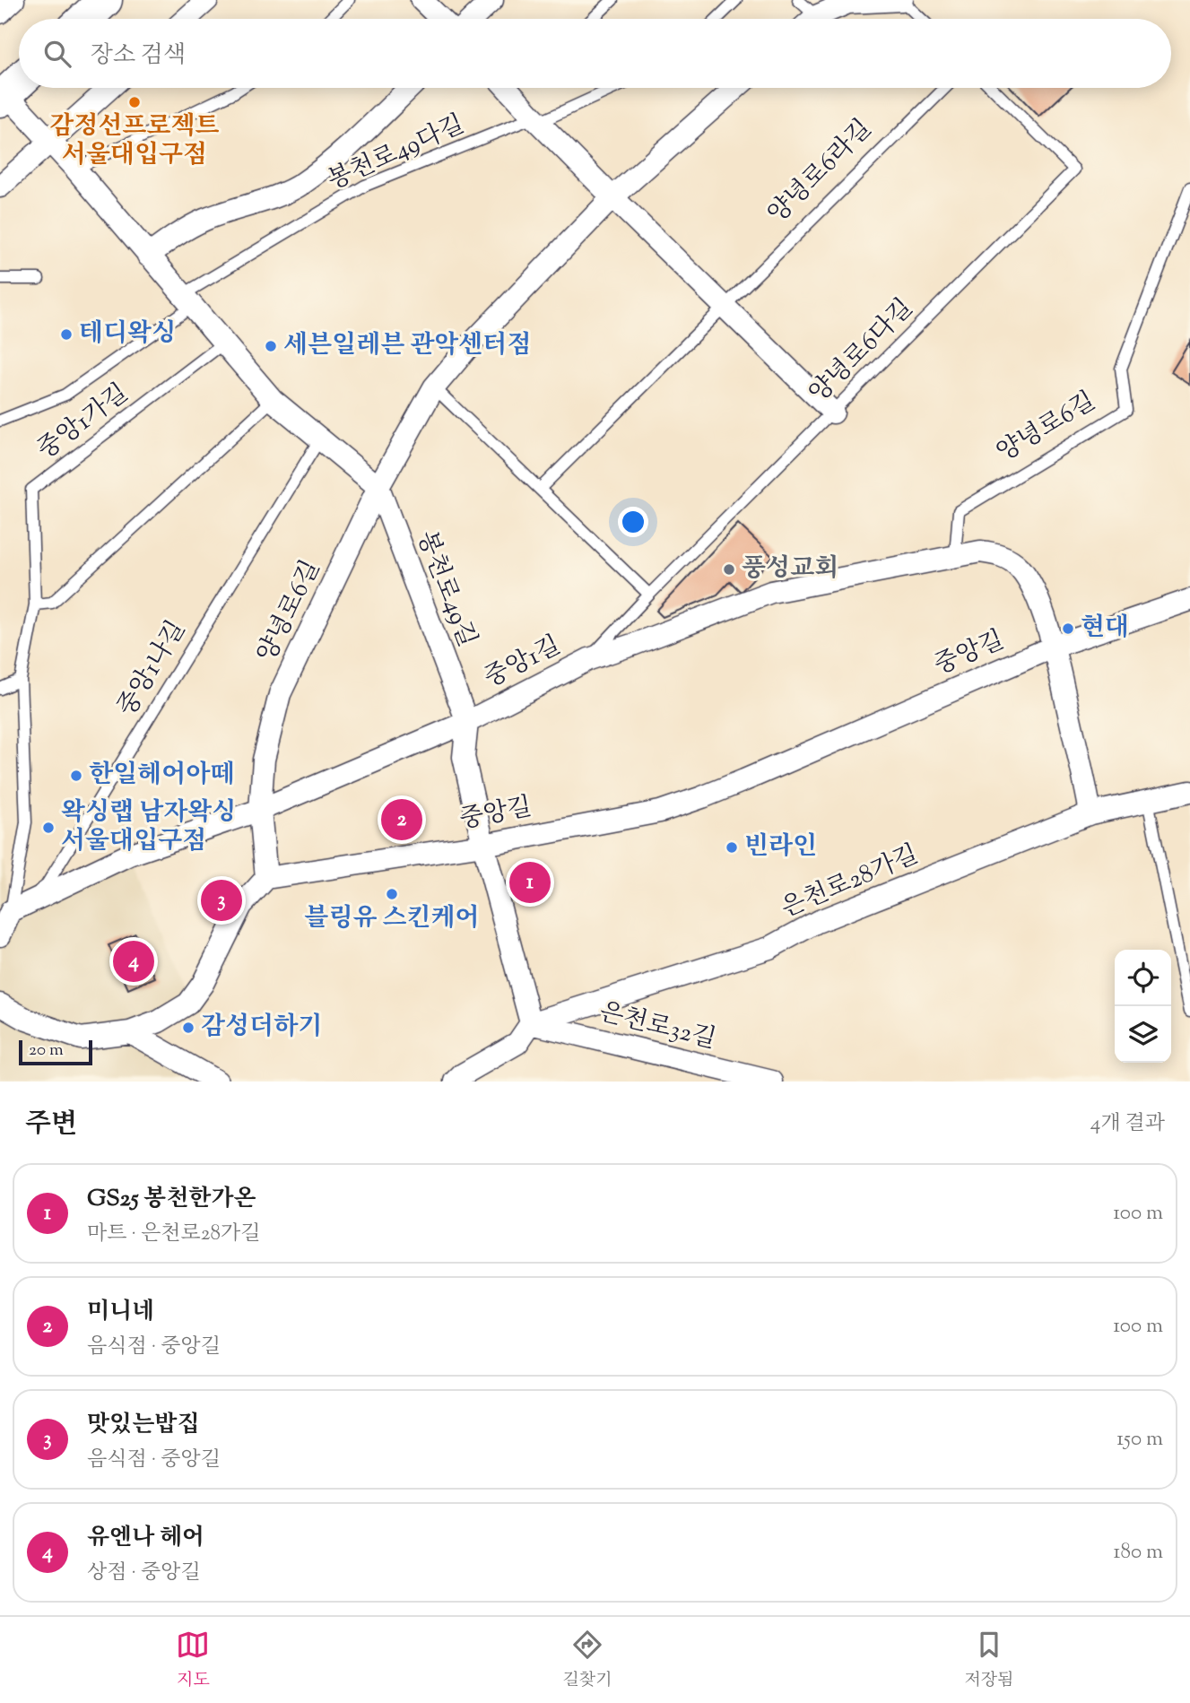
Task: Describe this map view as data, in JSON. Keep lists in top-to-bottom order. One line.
{"streets":{"street":["양녕로6길","봉천로49길","중앙길","중앙1길","은천로28가길","은천로32길"],"lane":["봉천로49다길","양녕로6라길","양녕로6다길","중앙1가길","중앙1나길"]},"crossings":[["봉천로49다길","봉천로49길"],["양녕로6다길","중앙1길"],["중앙1가길","봉천로49길"],["중앙1가길","중앙1길"],["중앙1가길","중앙1나길"],["양녕로6길","봉천로49길"],["양녕로6길","중앙길"],["양녕로6길","중앙1길"],["봉천로49길","중앙길"],["봉천로49길","중앙1길"],["봉천로49길","중앙1나길"],["중앙길","중앙1길"],["중앙1길","중앙1나길"],["은천로28가길","은천로32길"]],"places":["감정선프로젝트 서울대입구점","테디왁싱","세븐일레븐 관악센터점","풍성교회","현대","한일헤어아떼","왁싱랩 남자왁싱 서울대입구점","빈라인","블링유 스킨케어","감성더하기"],"scale_bar":"20 m","page":{"search":"장소 검색","pins":["2","1","3","4"],"scale":"20 m","heading":["주변","4개 결과"],"list":[{"mark":"1","name":"GS25 봉천한가온","note":"마트 · 은천로28가길","value":"100 m"},{"mark":"2","name":"미니네","note":"음식점 · 중앙길","value":"100 m"},{"mark":"3","name":"맛있는밥집","note":"음식점 · 중앙길","value":"150 m"},{"mark":"4","name":"유엔나 헤어","note":"상점 · 중앙길","value":"180 m"}],"nav":["지도","길찾기","저장됨"]}}
